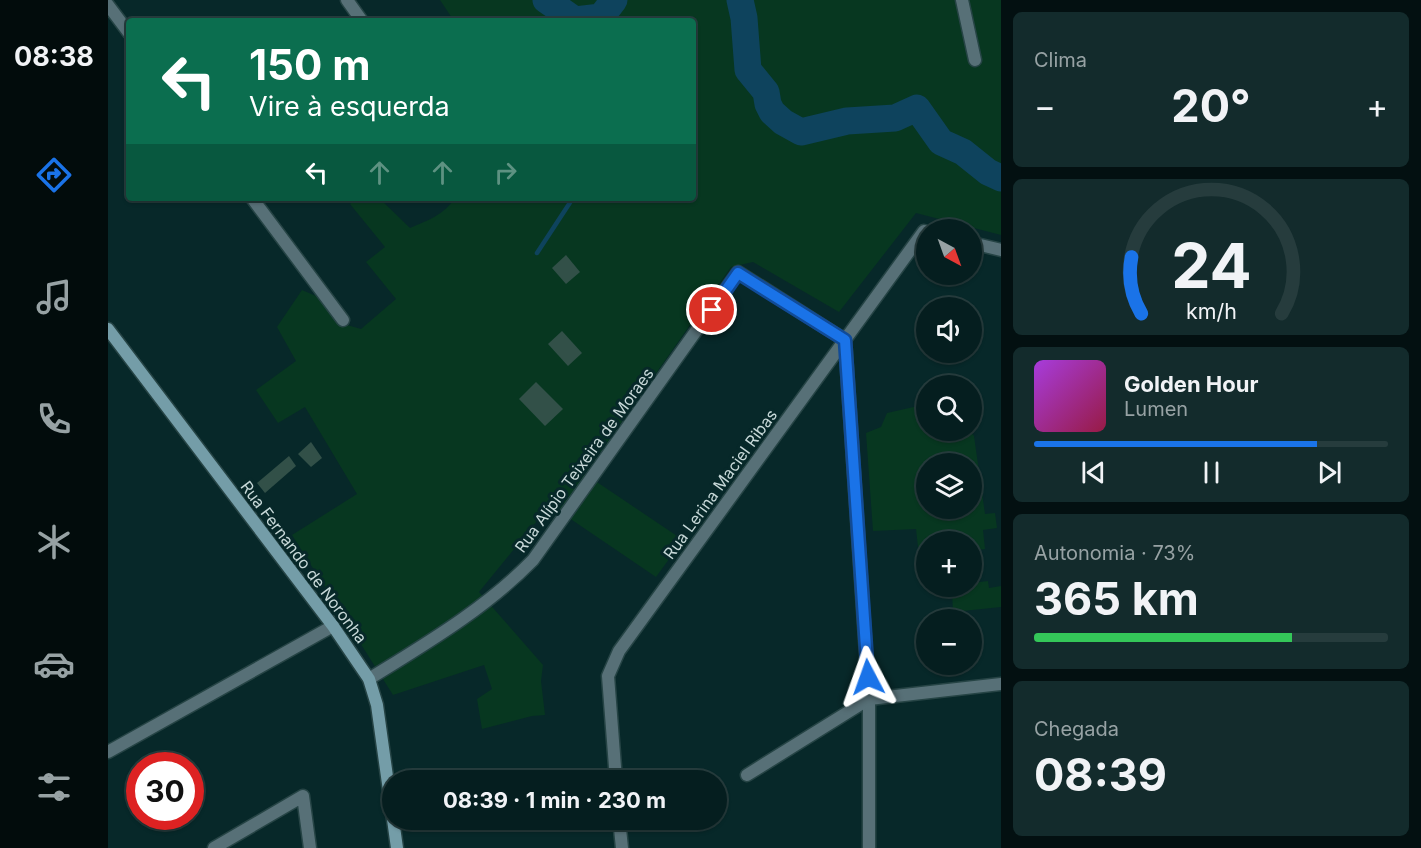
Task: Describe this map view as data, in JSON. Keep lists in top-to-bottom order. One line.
{"streets":{"main road":["Rua Fernando de Noronha"],"street":["Rua Alípio Teixeira de Moraes","Rua Lerina Maciel Ribas"]},"crossings":[["Rua Alípio Teixeira de Moraes","Rua Lerina Maciel Ribas"],["Rua Alípio Teixeira de Moraes","Rua Fernando de Noronha"]],"north":"bottom right","page":{"tabs":"08:38","tile":["Clima",["Autonomia · 73%","365 km"],["Chegada","08:39"]],"turn":["150 m","Vire à esquerda"],"heat":["−","20°","+"],"map_buttons":["+","−"],"song":["Golden Hour","Lumen"],"limit":"30","trip":"08:39 · 1 min · 230 m","gauge":["24","km/h"]}}
